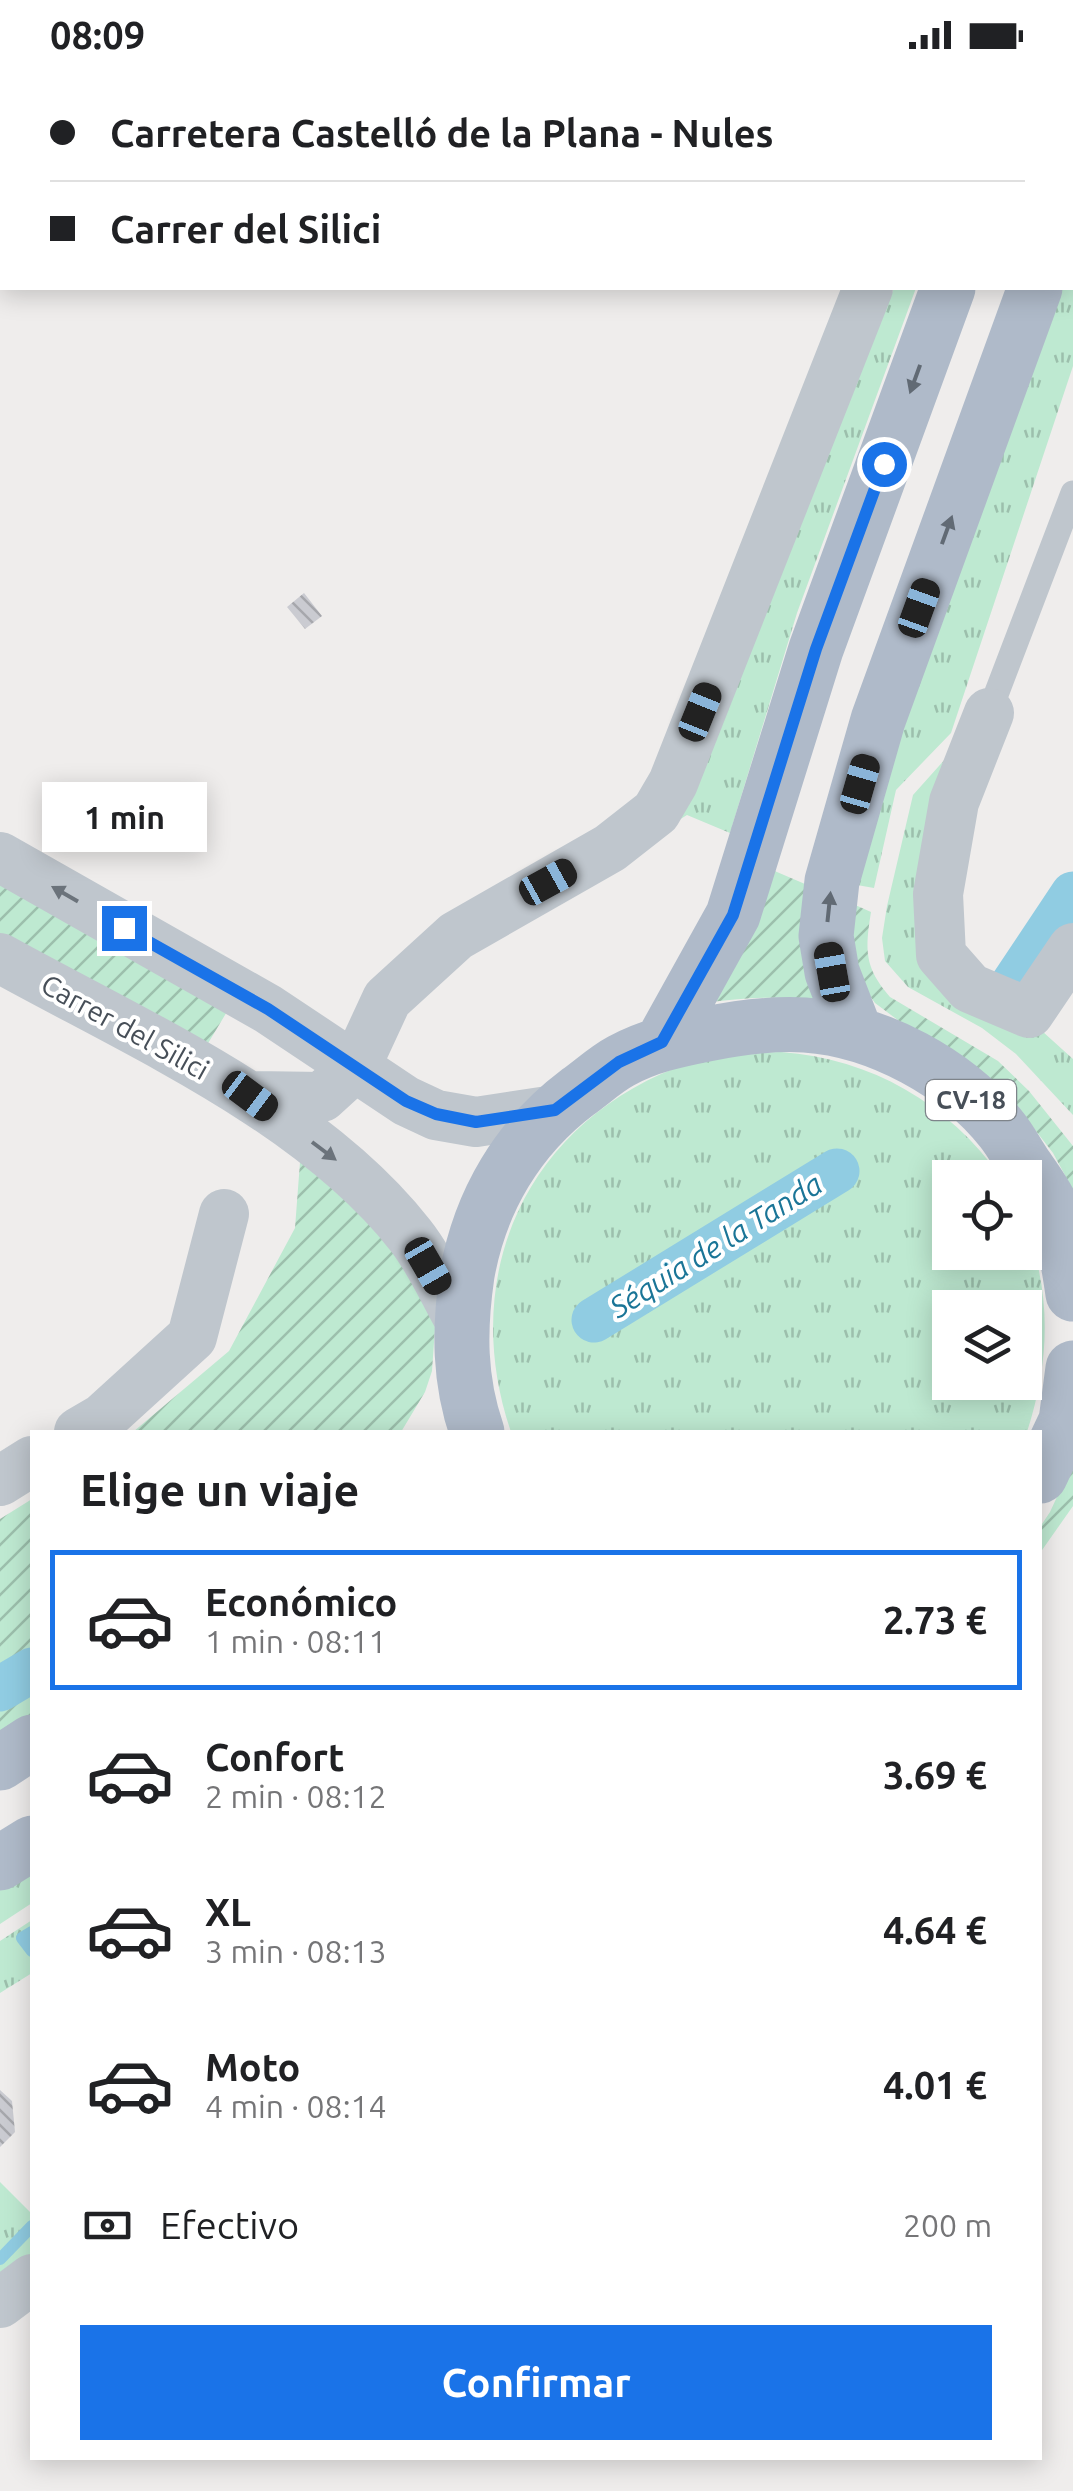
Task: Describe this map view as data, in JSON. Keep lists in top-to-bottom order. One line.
{"streets":{"main road":["CV-18"],"street":["Carrer del Silici"]},"crossings":[["Carrer del Silici","CV-18"]],"one_way":["Carrer del Silici"],"water":["Séquia de la Tanda"],"page":{"status":"08:09","banner":["Carretera Castelló de la Plana - Nules","Carrer del Silici"],"bubble":"1 min","heading":"Elige un viaje","list":[{"name":"Económico","note":"1 min · 08:11","value":"2.73 €"},{"name":"Confort","note":"2 min · 08:12","value":"3.69 €"},{"name":"XL","note":"3 min · 08:13","value":"4.64 €"},{"name":"Moto","note":"4 min · 08:14","value":"4.01 €"}],"pay":["Efectivo","200 m"],"buttons":"Confirmar"}}
